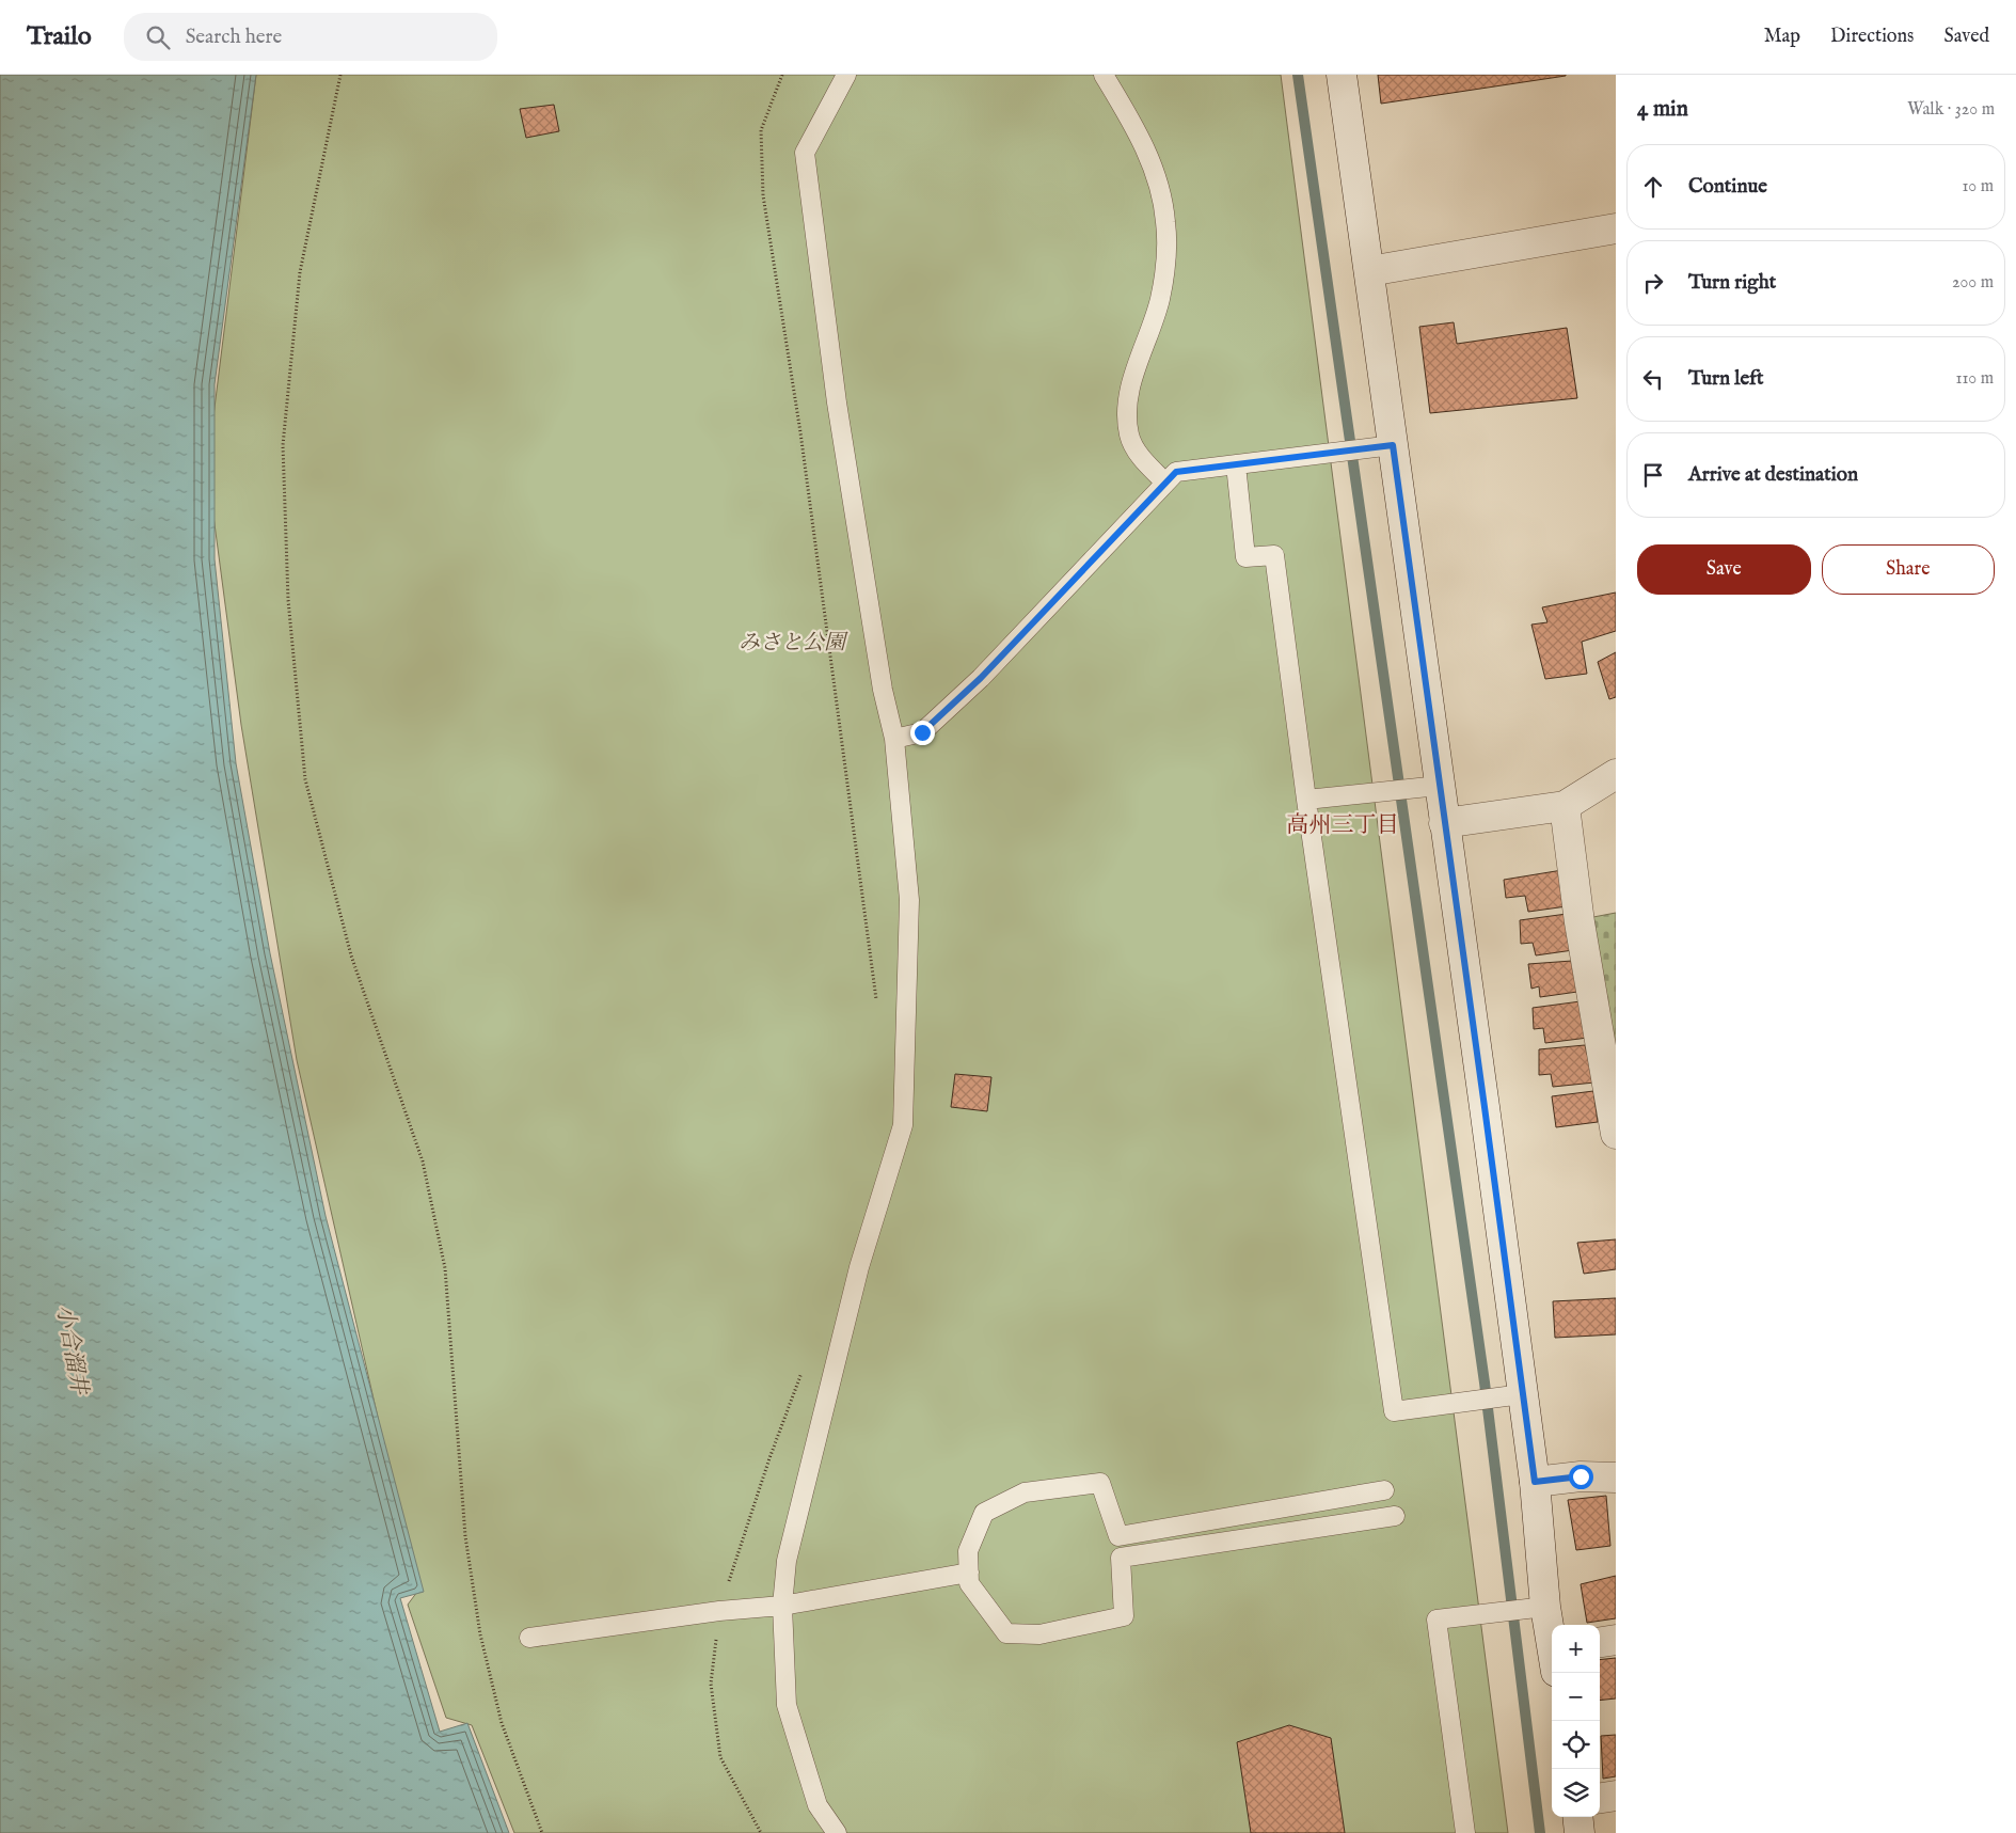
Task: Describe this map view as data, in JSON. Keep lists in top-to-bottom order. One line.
{"districts":["高州三丁目"],"water":["小合溜井"],"parks":["みさと公園"],"page":{"header":"Trailo","search":"Search here","nav":["Map","Directions","Saved"],"heading":["4 min","Walk · 320 m"],"list":[["Continue","10 m"],["Turn right","200 m"],["Turn left","110 m"],"Arrive at destination"],"buttons":["Save","Share"],"map_buttons":["+","−"]}}
